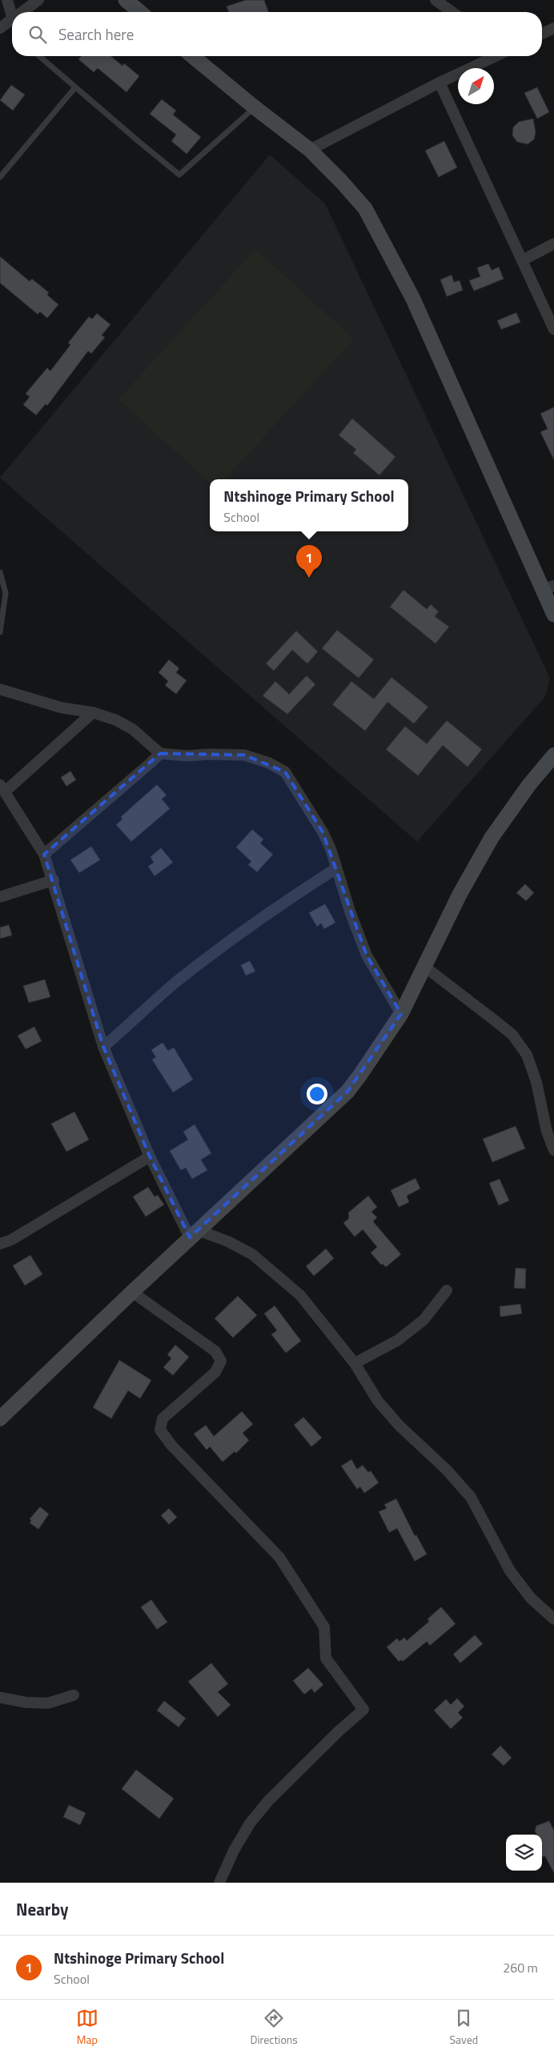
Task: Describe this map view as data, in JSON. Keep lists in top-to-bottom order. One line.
{"north":"top right","page":{"search":"Search here","popup":["Ntshinoge Primary School","School"],"pins":"1","heading":"Nearby","list":[{"mark":"1","name":"Ntshinoge Primary School","note":"School","value":"260 m"}],"nav":["Map","Directions","Saved"]}}
